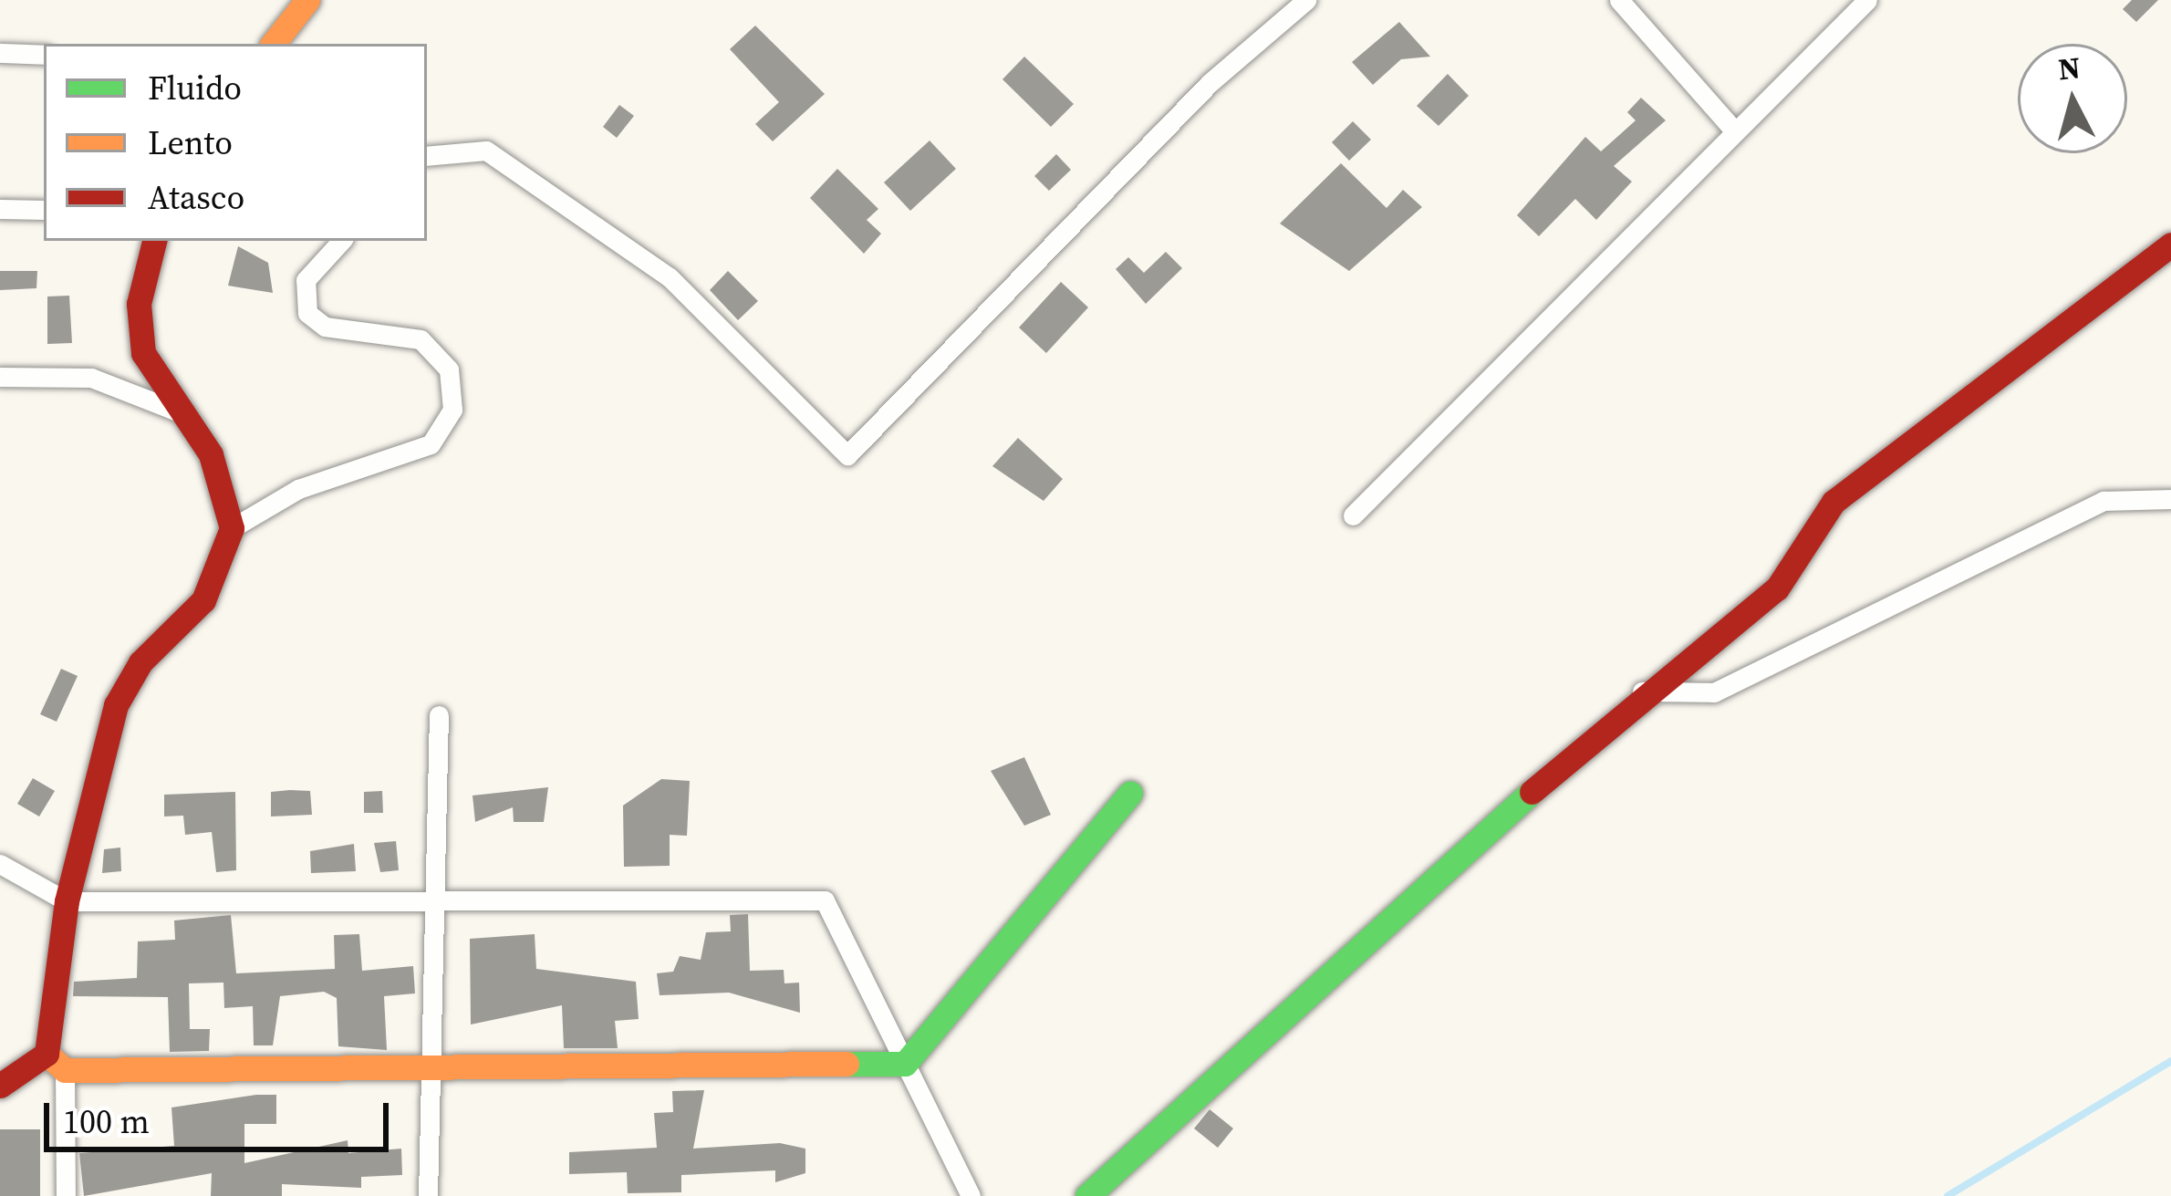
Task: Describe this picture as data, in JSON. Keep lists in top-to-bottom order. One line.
{"legend":["Fluido","Lento","Atasco"],"scale_bar":"100 m","north":"top"}
